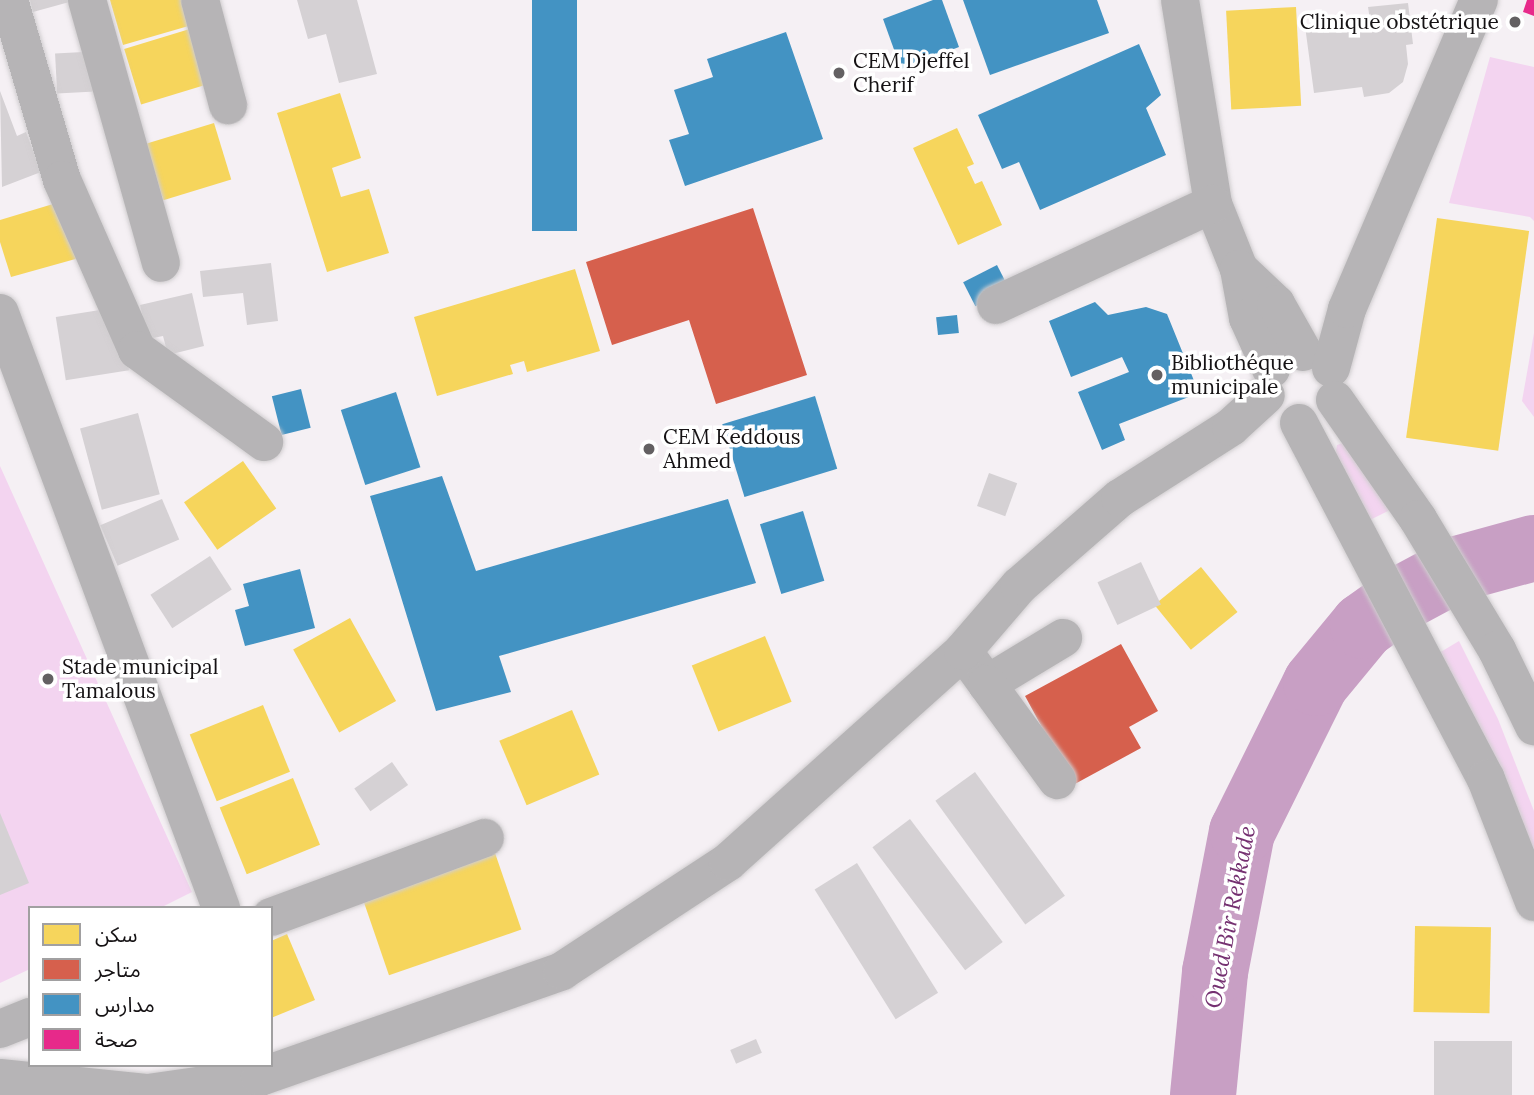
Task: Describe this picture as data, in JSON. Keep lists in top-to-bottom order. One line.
{"water":["Oued Bir Rekkade"],"places":["Clinique obstétrique","CEM Djeffel Cherif","Bibliothéque municipale","CEM Keddous Ahmed","Stade municipal Tamalous"],"legend":["سكن","متاجر","مدارس","صحة"]}
